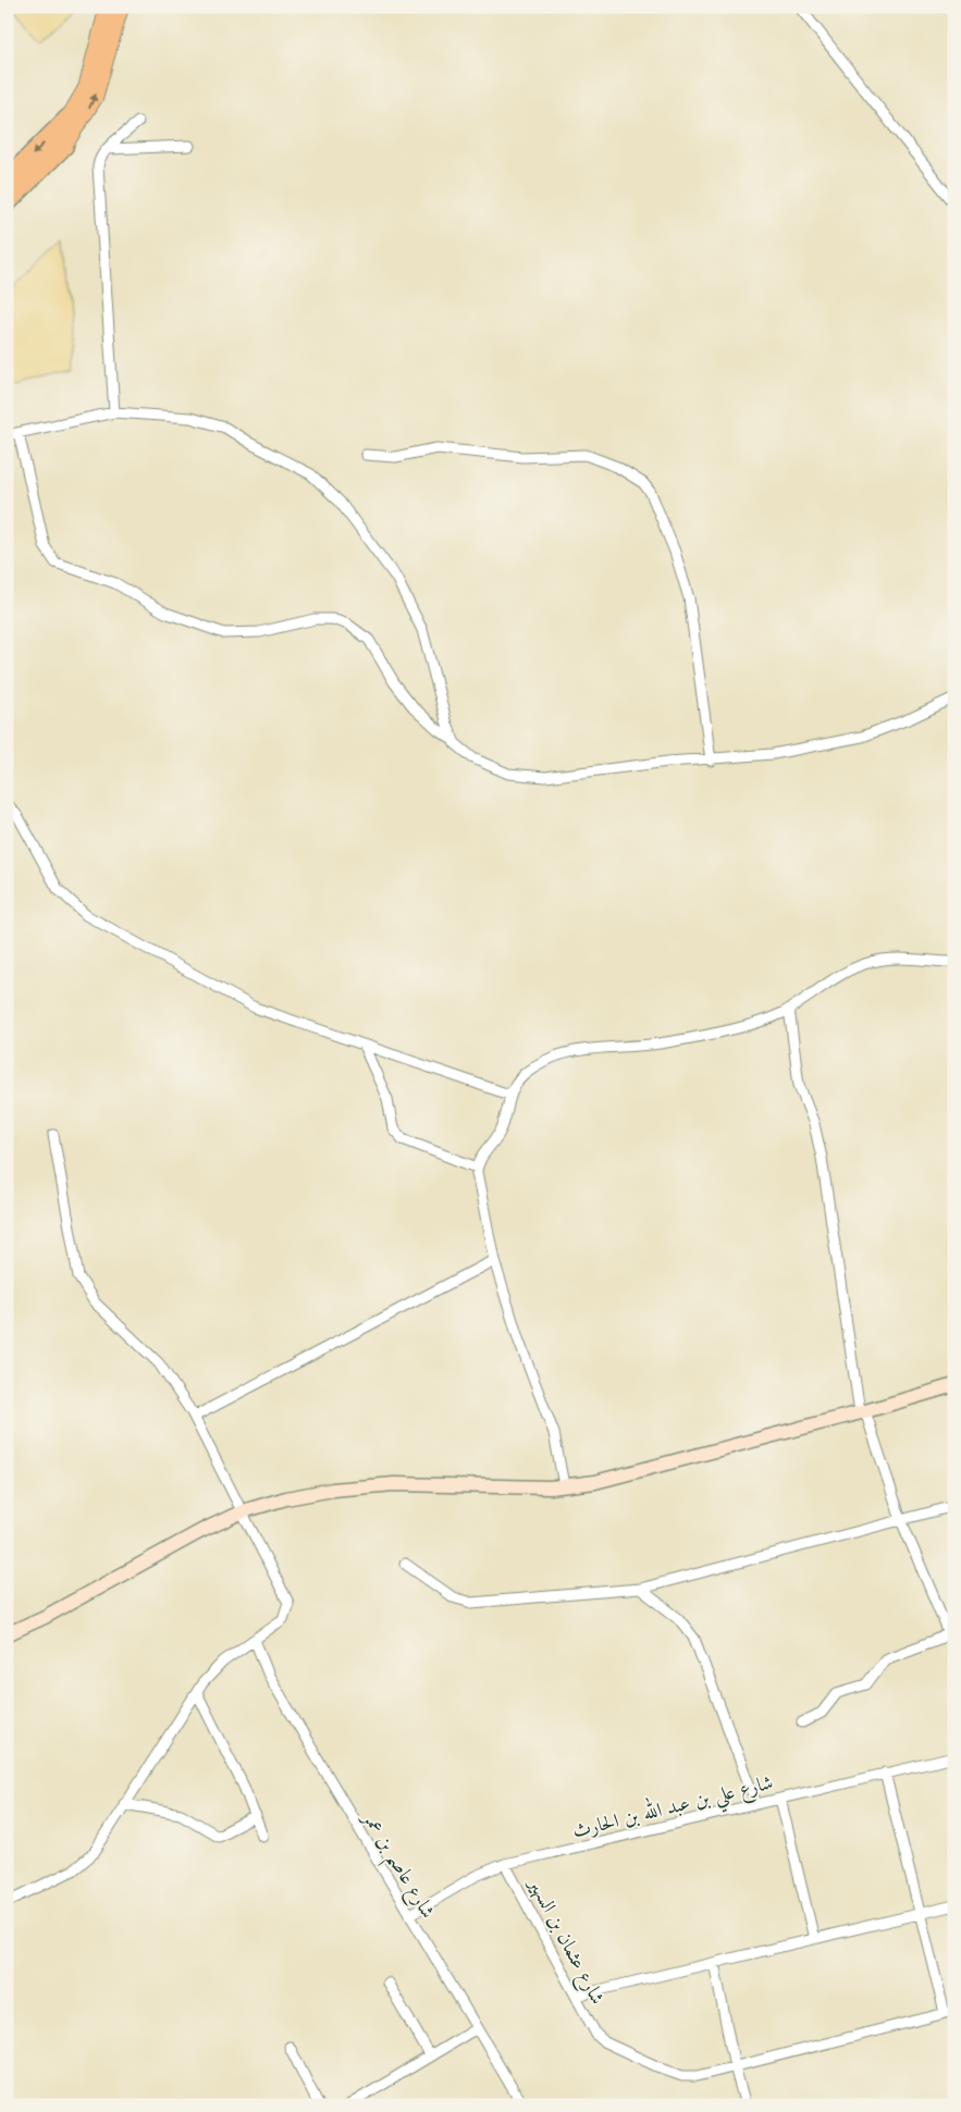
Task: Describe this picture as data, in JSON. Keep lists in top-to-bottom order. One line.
{"streets":{"street":["شارع علي بن عبد الله بن الحارث","شارع عاصم بن عمر","شارع عثمان بن السهير"]},"crossings":[["شارع علي بن عبد الله بن الحارث","شارع عاصم بن عمر"],["شارع علي بن عبد الله بن الحارث","شارع عثمان بن السهير"]]}
